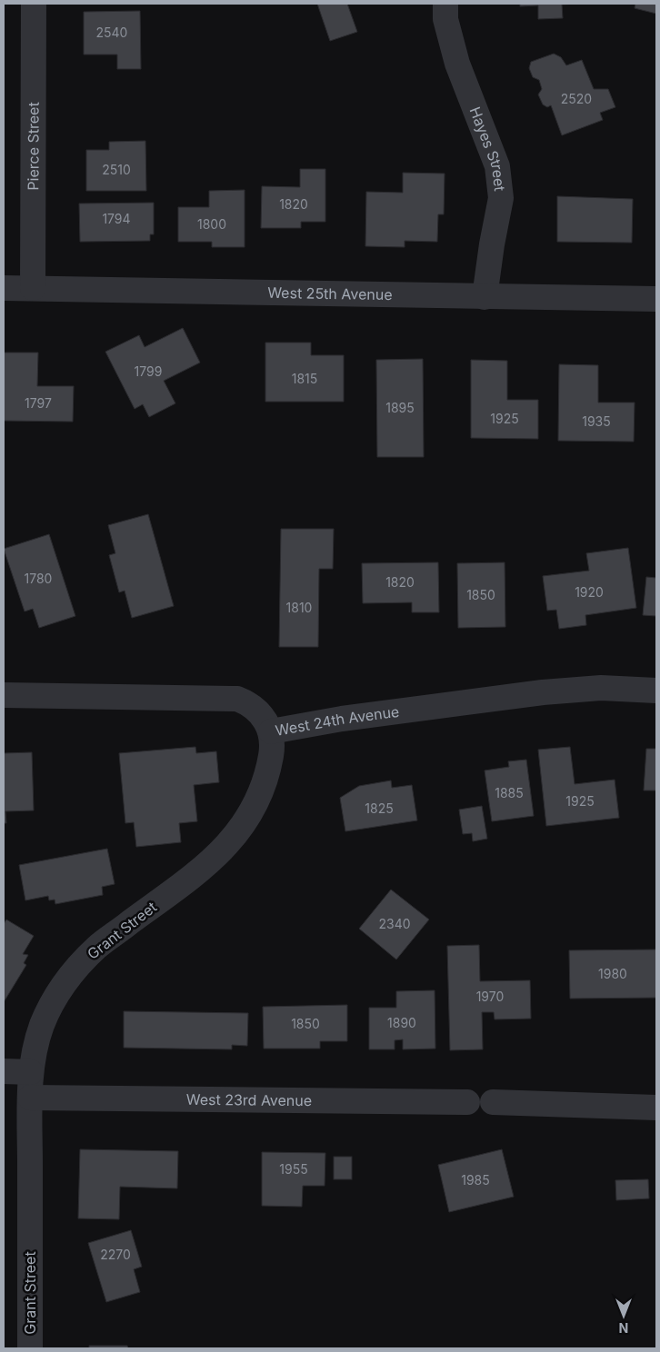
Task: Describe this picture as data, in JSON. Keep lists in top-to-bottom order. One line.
{"streets":{"street":["Pierce Street","Hayes Street","West 25th Avenue","West 24th Avenue","Grant Street","West 23rd Avenue"]},"crossings":[["Pierce Street","West 25th Avenue"],["Hayes Street","West 25th Avenue"],["West 24th Avenue","Grant Street"],["Grant Street","West 23rd Avenue"]],"house_numbers":["2540","2520","2510","1820","1794","1800","1799","1815","1797","1895","1925","1935","1780","1820","1920","1850","1810","1885","1925","1825","2340","1980","1970","1890","1850","1955","1985","2270"],"north":"bottom"}
